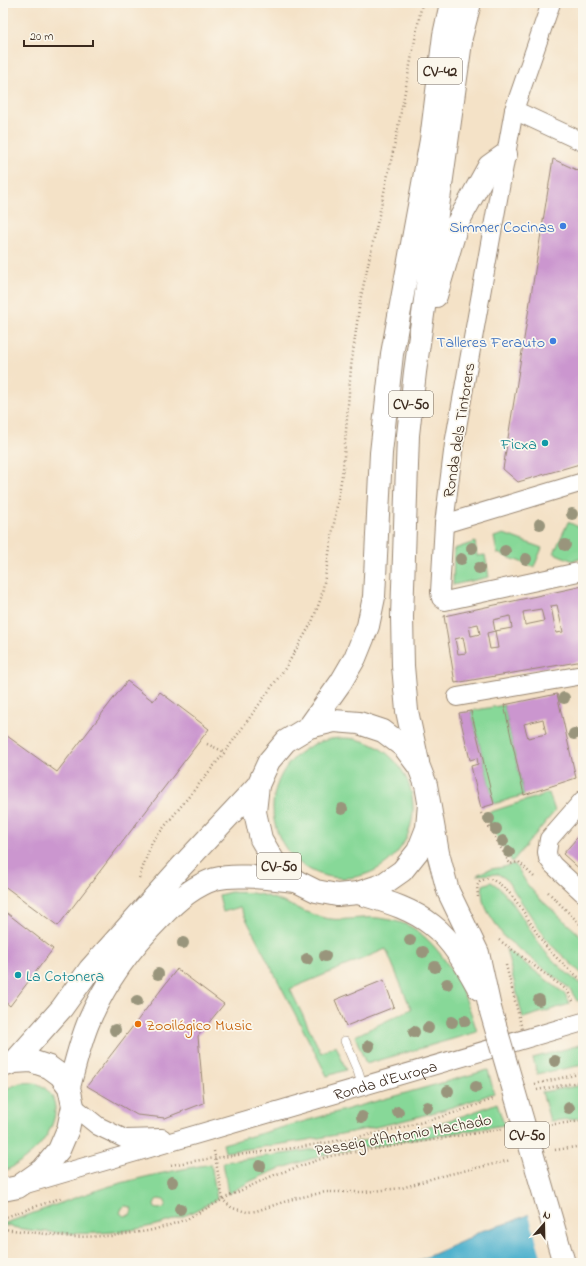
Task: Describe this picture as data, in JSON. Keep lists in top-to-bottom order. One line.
{"streets":{"main road":["CV-42","CV-50"],"street":["Ronda dels Tintorers","Ronda d'Europa"],"path":["Passeig d'Antonio Machado"]},"crossings":[["CV-42","CV-50"]],"places":["Simmer Cocinas","Talleres Ferauto","Ficxa","La Cotonera","Zooilógico Music"],"scale_bar":"20 m","north":"top"}
